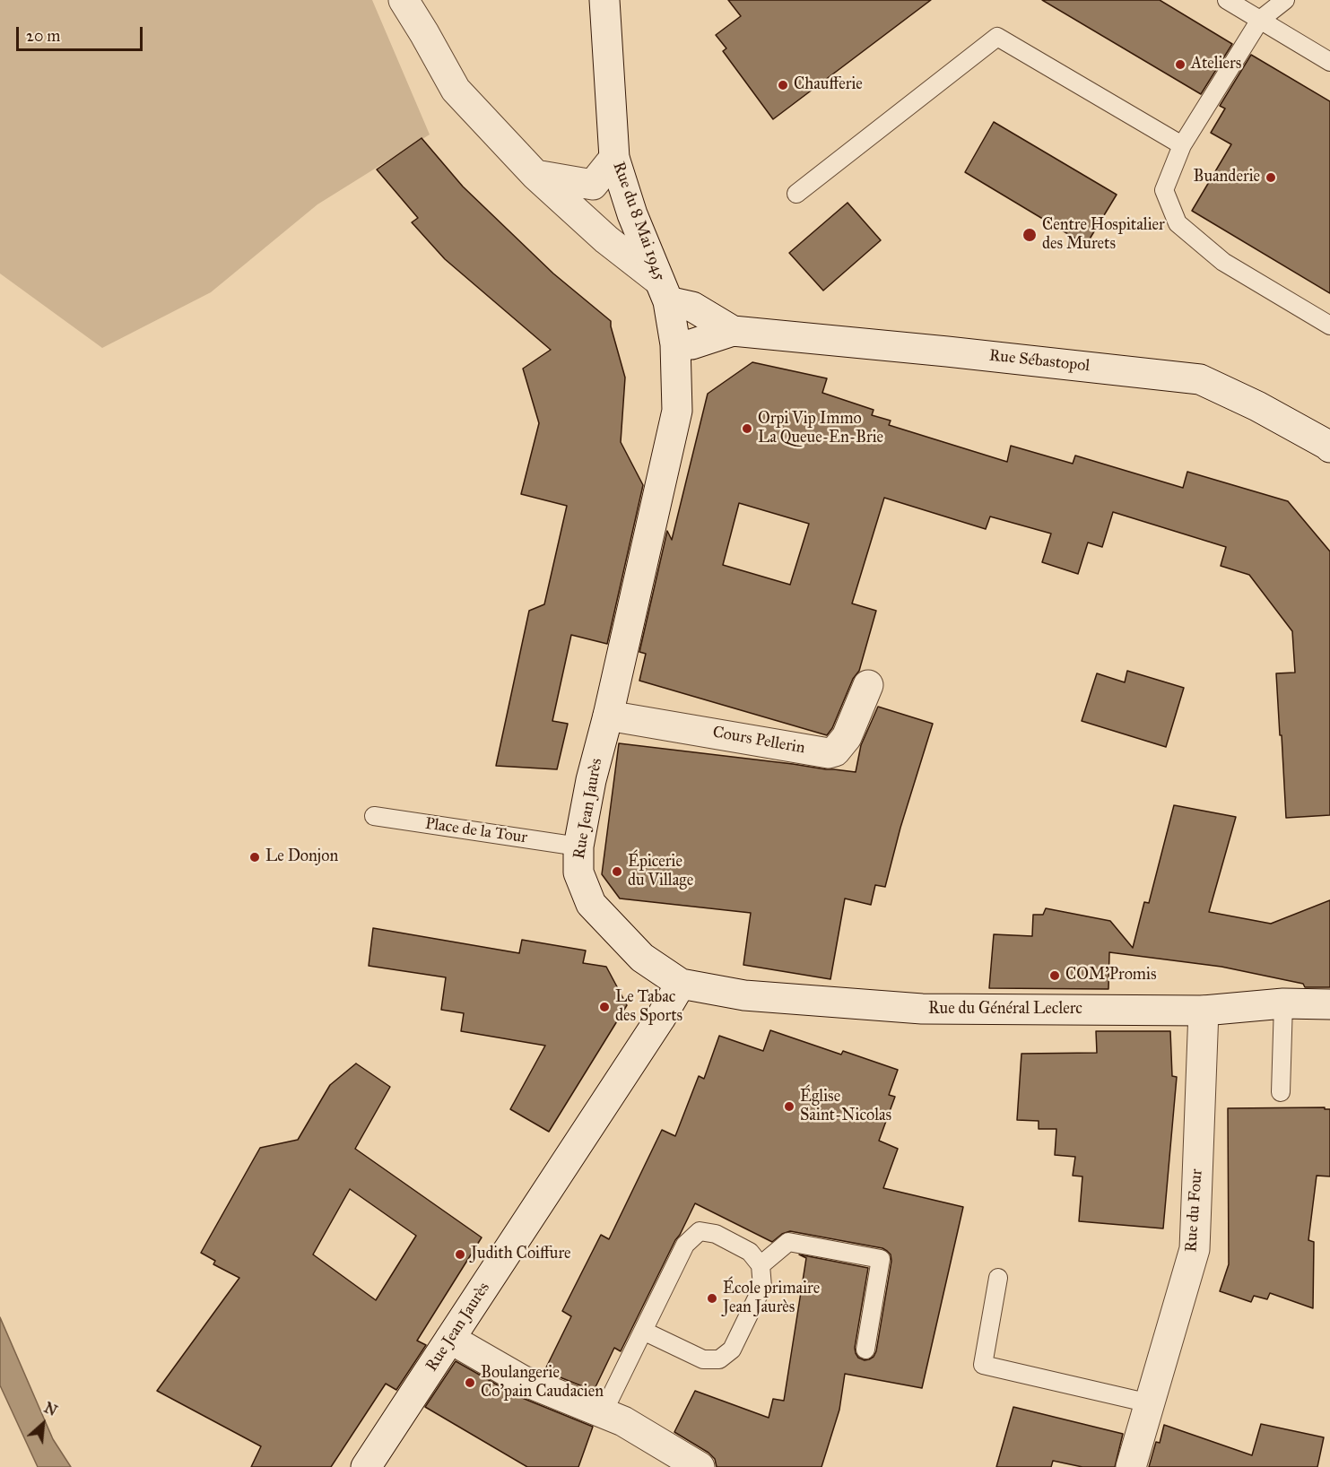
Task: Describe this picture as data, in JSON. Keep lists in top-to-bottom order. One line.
{"streets":{"main road":["Rue du 8 Mai 1945","Rue Sébastopol","Cours Pellerin","Rue Jean Jaurès","Rue du Général Leclerc","Rue du Four"],"lane":["Place de la Tour"]},"crossings":[["Rue du 8 Mai 1945","Rue Sébastopol"],["Rue du 8 Mai 1945","Rue Jean Jaurès"],["Rue Sébastopol","Rue Jean Jaurès"],["Cours Pellerin","Rue Jean Jaurès"],["Rue Jean Jaurès","Place de la Tour"],["Rue Jean Jaurès","Rue du Général Leclerc"],["Rue du Général Leclerc","Rue du Four"]],"places":["Ateliers","Chaufferie","Buanderie","Centre Hospitalier des Murets","Orpi Vip Immo La Queue-En-Brie","Le Donjon","Épicerie du Village","COM'Promis","Le Tabac des Sports","Église Saint-Nicolas","Judith Coiffure","École primaire Jean Jaurès","Boulangerie Co'pain Caudacien"],"scale_bar":"20 m","north":"top right"}
